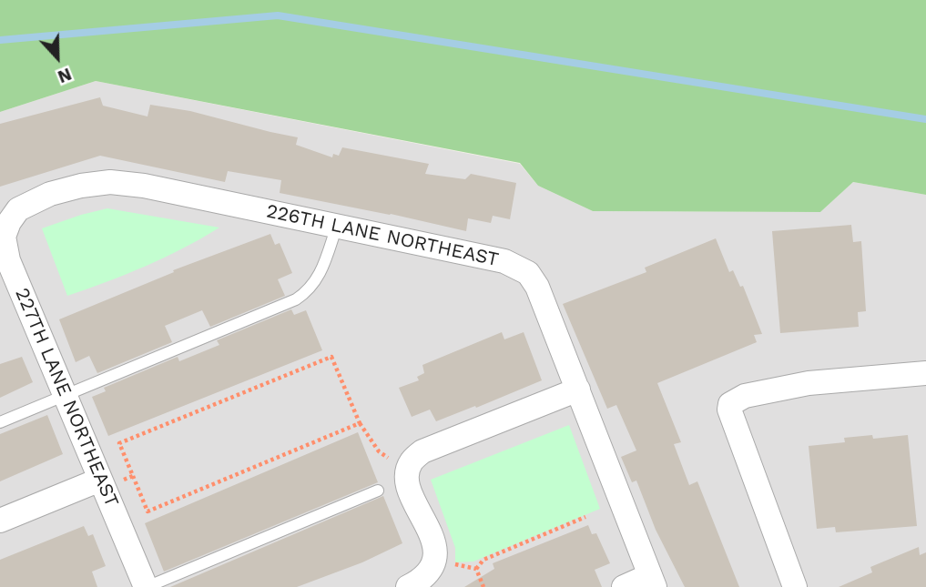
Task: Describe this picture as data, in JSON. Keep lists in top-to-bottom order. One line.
{"streets":{"street":["226TH LANE NORTHEAST","227TH LANE NORTHEAST"]},"crossings":[["226TH LANE NORTHEAST","227TH LANE NORTHEAST"]],"north":"bottom"}
